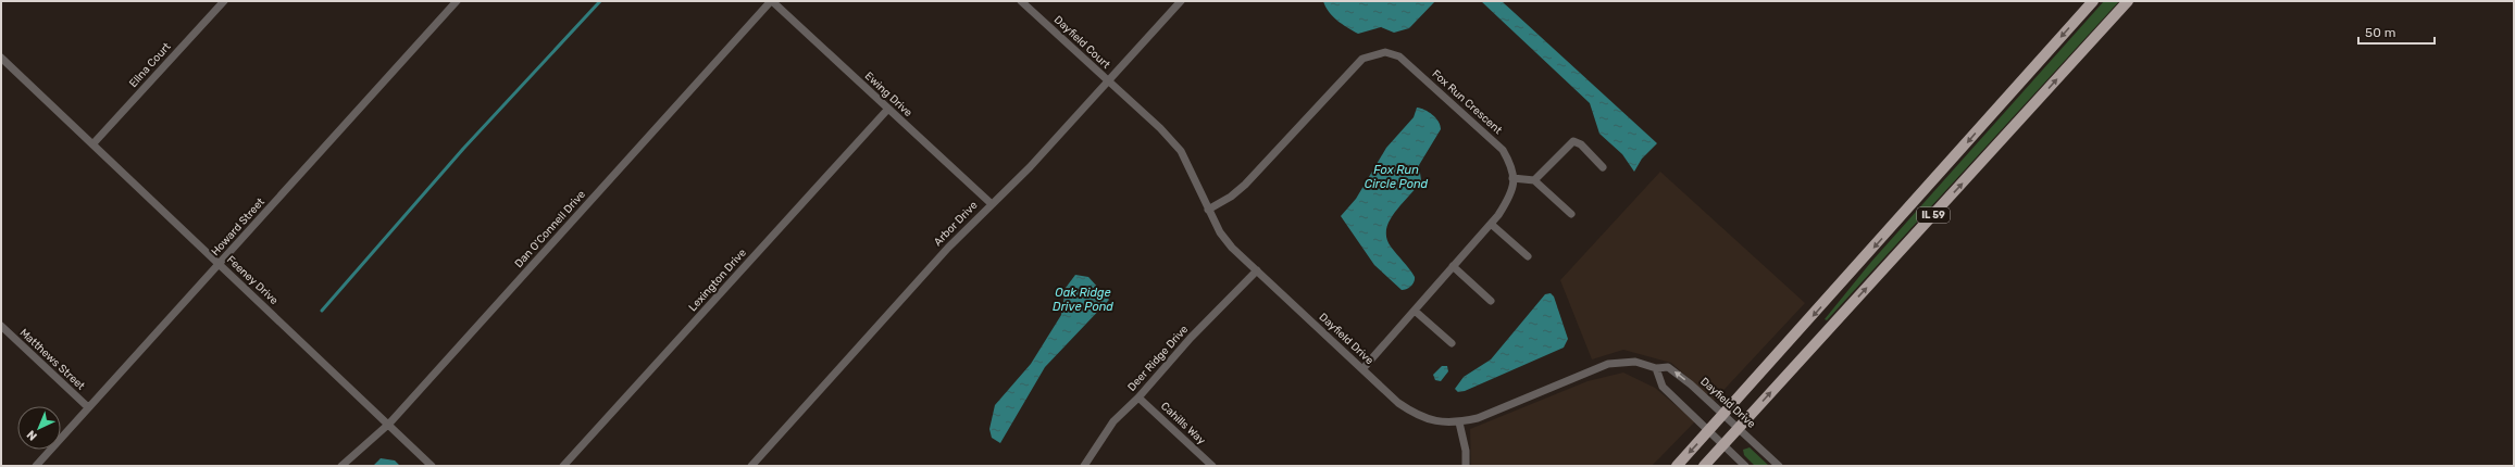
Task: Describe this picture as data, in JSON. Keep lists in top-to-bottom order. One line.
{"streets":{"main road":["IL 59"],"street":["Dayfield Court","Ellna Court","Ewing Drive","Fox Run Crescent","Arbor Drive","Howard Street","Dan O'Connell Drive","Feeney Drive","Lexington Drive","Dayfield Drive","Deer Ridge Drive","Matthews Street","Cahills Way"]},"crossings":[["Dayfield Court","Arbor Drive"],["Dayfield Court","Dayfield Drive"],["Ellna Court","Feeney Drive"],["Ewing Drive","Arbor Drive"],["Ewing Drive","Dan O'Connell Drive"],["Ewing Drive","Lexington Drive"],["Fox Run Crescent","Dayfield Drive"],["IL 59","Dayfield Drive"],["Arbor Drive","Dayfield Drive"],["Howard Street","Feeney Drive"],["Howard Street","Matthews Street"],["Dan O'Connell Drive","Feeney Drive"],["Dayfield Drive","Deer Ridge Drive"],["Deer Ridge Drive","Cahills Way"]],"water":["Fox Run Circle Pond","Oak Ridge Drive Pond"],"scale_bar":"50 m","north":"bottom left"}
